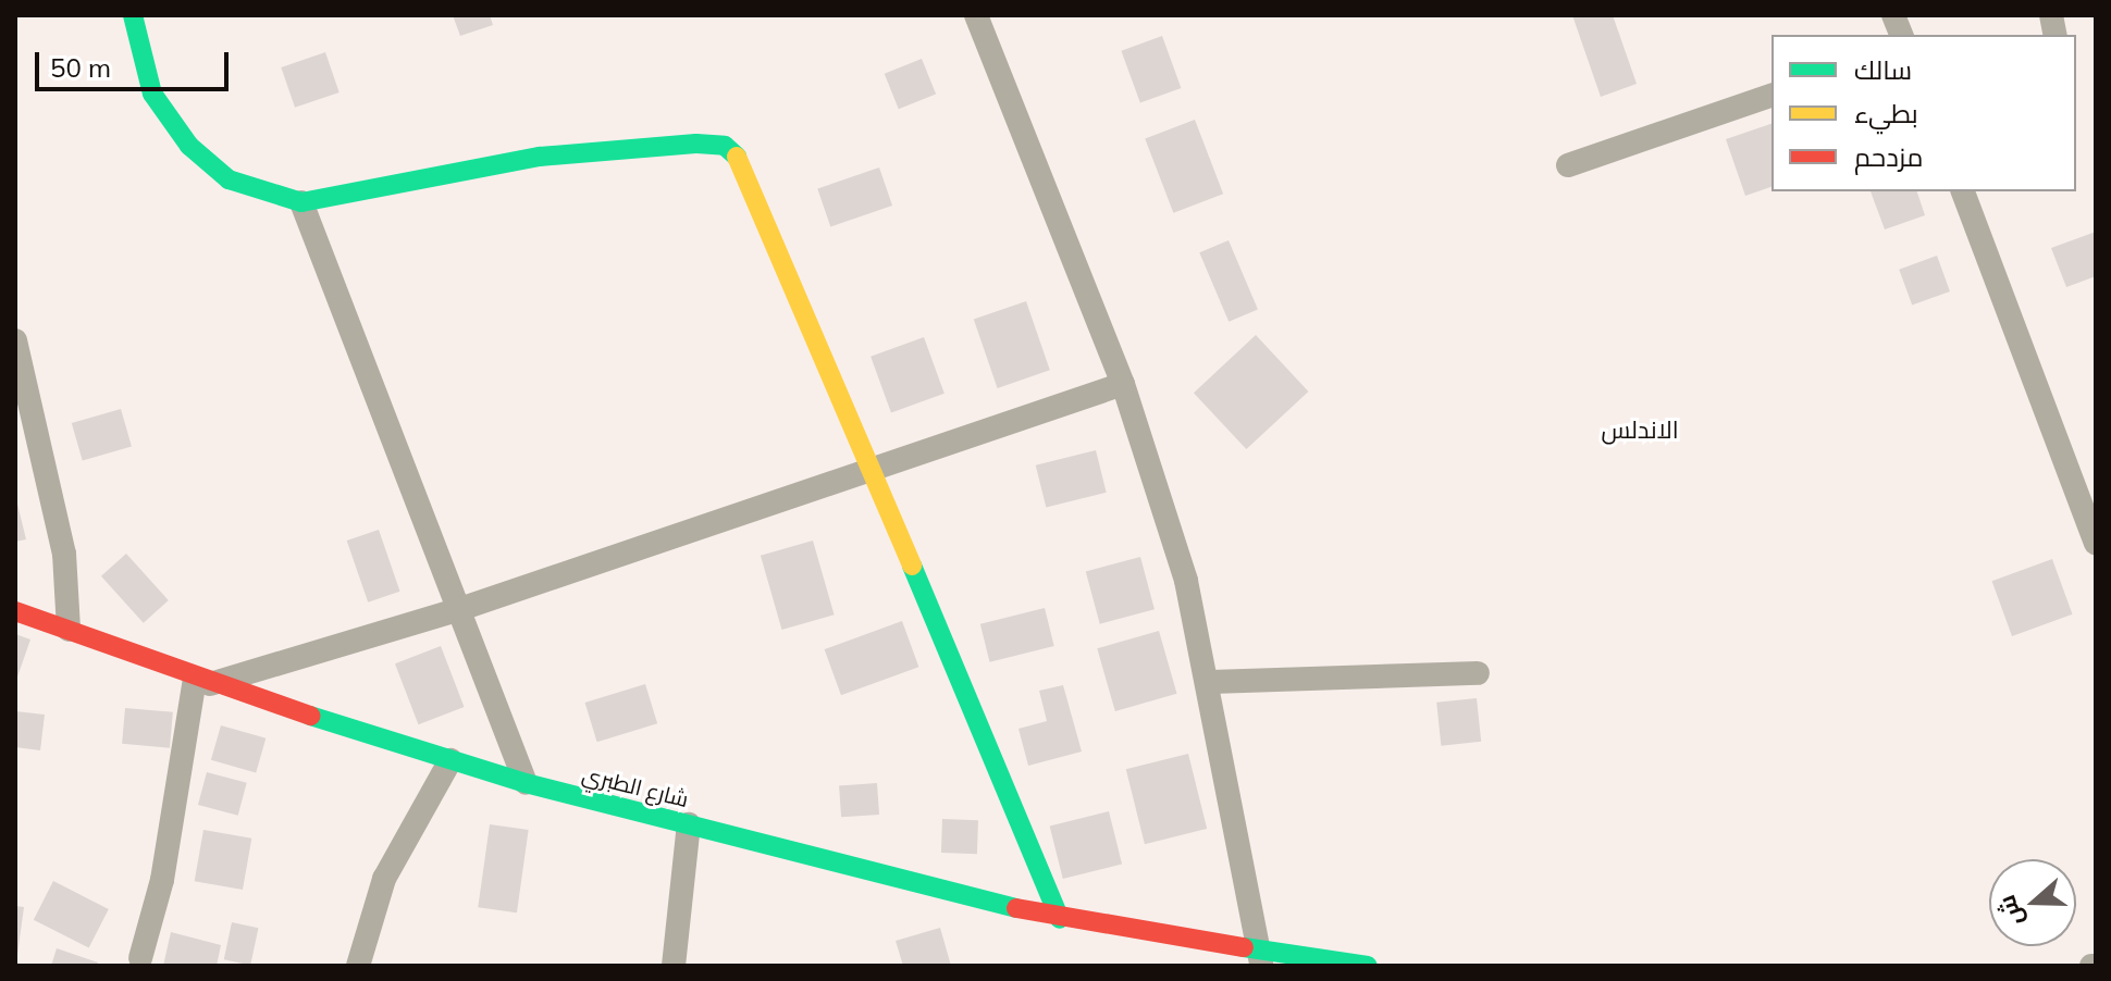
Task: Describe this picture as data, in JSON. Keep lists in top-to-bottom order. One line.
{"streets":{"street":["شارع الطبري"]},"districts":["الاندلس"],"legend":["سالك","بطيء","مزدحم"],"scale_bar":"50 m","north":"left"}
